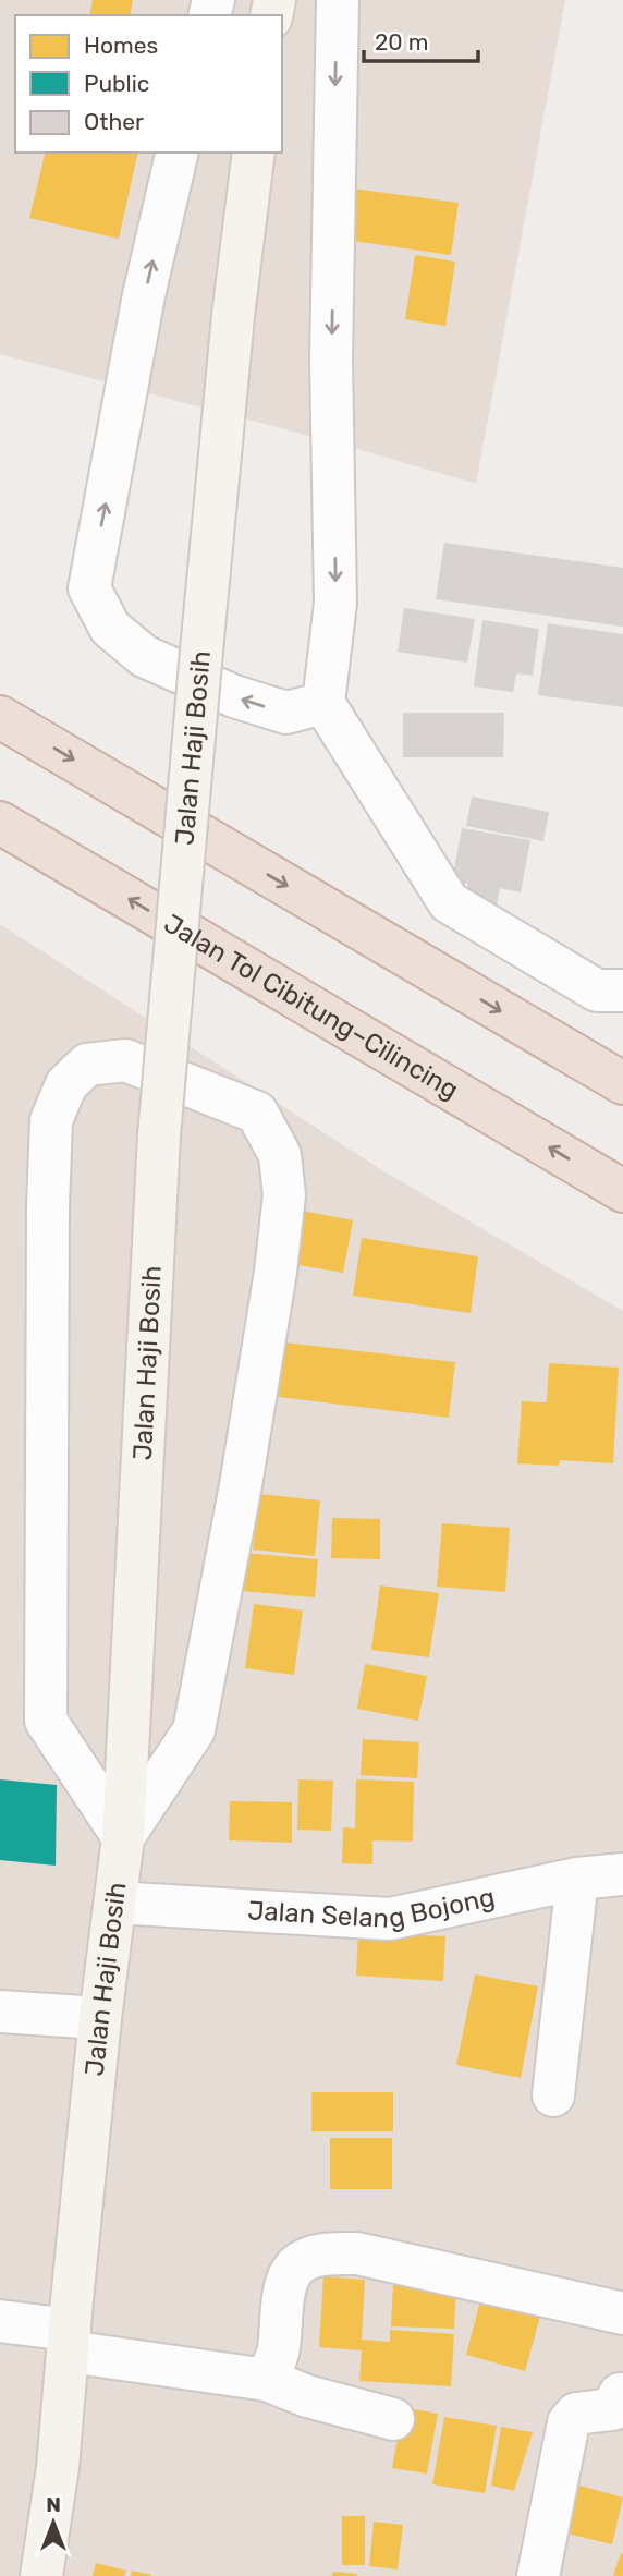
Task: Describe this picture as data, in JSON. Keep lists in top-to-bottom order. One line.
{"streets":{"highway":["Jalan Tol Cibitung–Cilincing"],"main road":["Jalan Haji Bosih"],"street":["Jalan Selang Bojong"]},"crossings":[["Jalan Haji Bosih","Jalan Selang Bojong"]],"legend":["Homes","Public","Other"],"scale_bar":"20 m","north":"top"}
